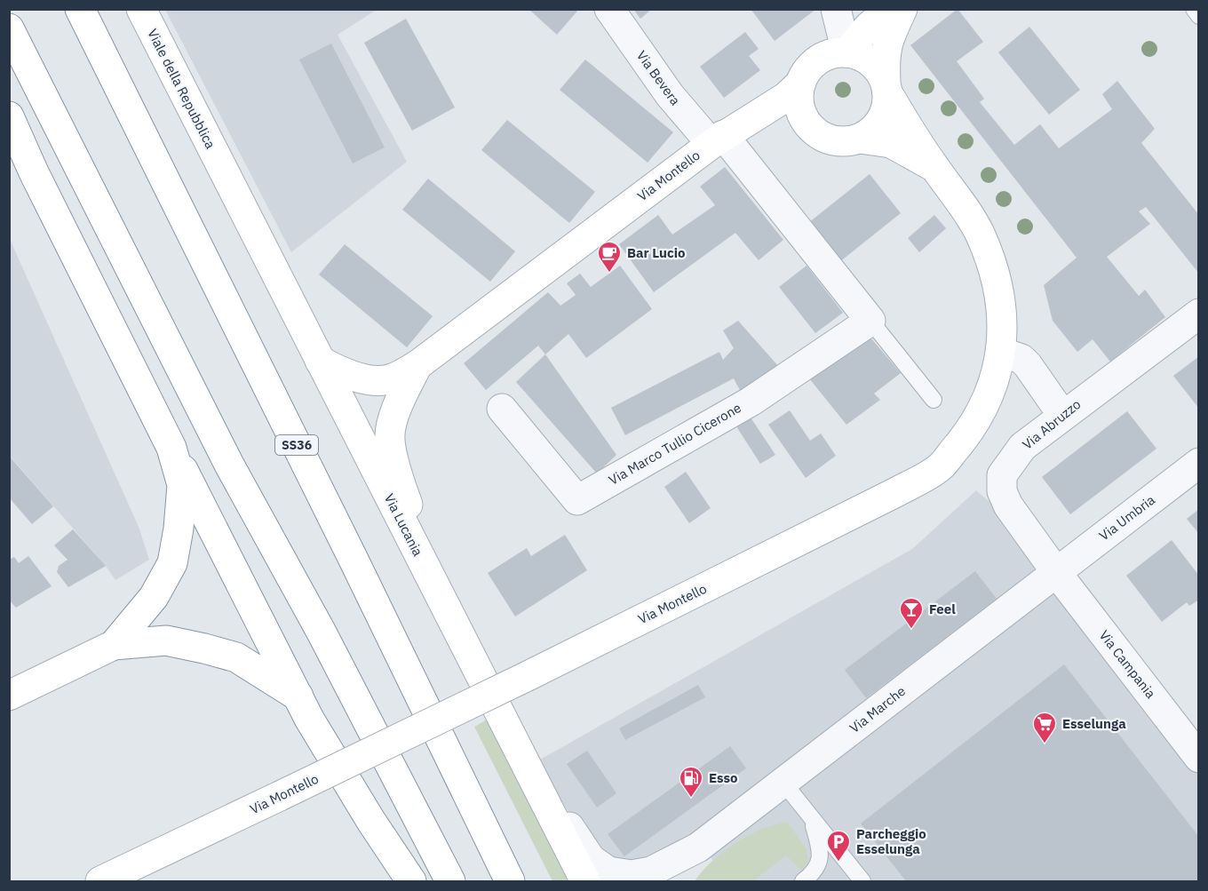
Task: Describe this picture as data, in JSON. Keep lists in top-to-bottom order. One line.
{"streets":{"main road":["Viale della Repubblica","Via Montello","SS36","Via Lucania"],"street":["Via Bevera","Via Abruzzo","Via Marco Tullio Cicerone","Via Umbria","Via Campania","Via Marche"]},"crossings":[["Via Bevera","Via Montello"],["Viale della Repubblica","Via Lucania"],["Via Montello","Via Lucania"],["Via Abruzzo","Via Umbria"],["Via Abruzzo","Via Campania"],["Via Abruzzo","Via Marche"],["Via Umbria","Via Campania"],["Via Umbria","Via Marche"],["Via Lucania","Via Marche"],["Via Campania","Via Marche"]],"places":{"cafe":["Bar Lucio"],"bar":["Feel"],"supermarket":["Esselunga"],"fuel station":["Esso"],"parking":["Parcheggio Esselunga"]}}
